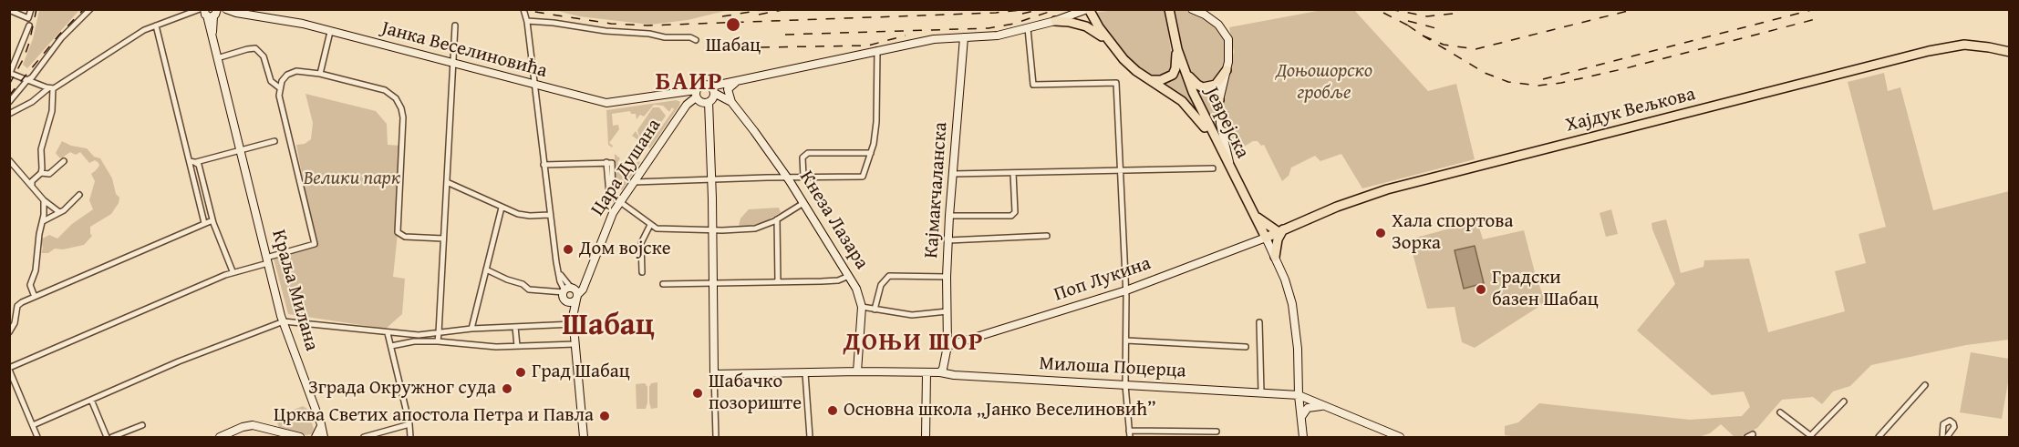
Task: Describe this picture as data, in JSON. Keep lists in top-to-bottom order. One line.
{"streets":{"main road":["Јанка Веселиновића","Хајдук Вељкова","Јеврејска","Цара Душана","Кајмакчаланска","Кнеза Лазара","Поп Лукина","Краља Милана","Милоша Поцерца"]},"crossings":[["Јанка Веселиновића","Цара Душана"],["Јанка Веселиновића","Кајмакчаланска"],["Хајдук Вељкова","Јеврејска"],["Хајдук Вељкова","Поп Лукина"],["Јеврејска","Поп Лукина"],["Кајмакчаланска","Поп Лукина"],["Кајмакчаланска","Милоша Поцерца"],["Кнеза Лазара","Милоша Поцерца"]],"districts":["БАИР","Шабац","ДОЊИ ШОР"],"parks":["Доњошорско гробље","Велики парк"],"places":["Шабац","Хала спортова Зорка","Дом војске","Градски базен Шабац","Град Шабац","Зграда Окружног суда","Шабачко позориште","Основна школа „Јанко Веселиновић”","Црква Светих апостола Петра и Павла"]}
